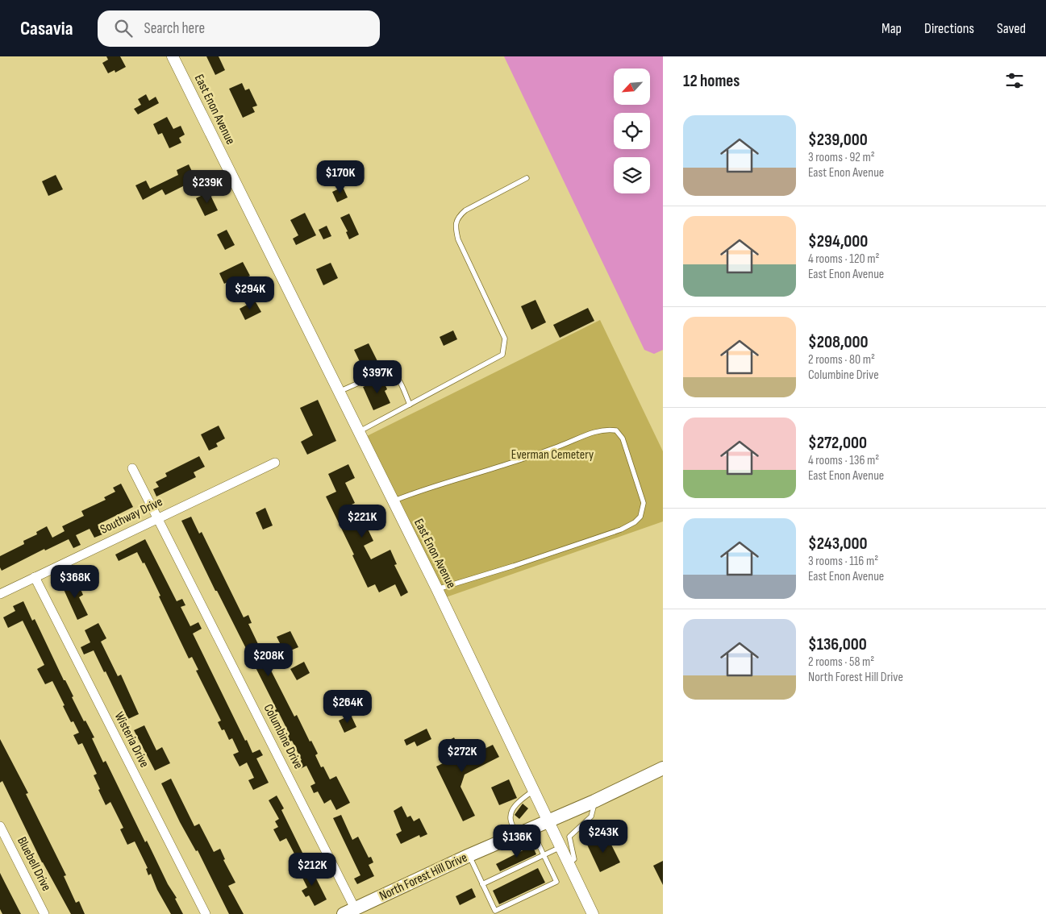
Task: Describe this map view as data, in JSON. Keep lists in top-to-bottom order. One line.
{"streets":{"main road":["North Forest Hill Drive"],"street":["East Enon Avenue","Southway Drive","Columbine Drive","Wisteria Drive","Bluebell Drive"]},"crossings":[["East Enon Avenue","North Forest Hill Drive"],["Southway Drive","Columbine Drive"],["Southway Drive","Wisteria Drive"],["Columbine Drive","North Forest Hill Drive"]],"parks":["Everman Cemetery"],"north":"bottom left","page":{"header":"Casavia","search":"Search here","nav":["Map","Directions","Saved"],"heading":"12 homes","list":[{"name":"$239,000","note":"3 rooms · 92 m² · East Enon Avenue"},{"name":"$294,000","note":"4 rooms · 120 m² · East Enon Avenue"},{"name":"$208,000","note":"2 rooms · 80 m² · Columbine Drive"},{"name":"$272,000","note":"4 rooms · 136 m² · East Enon Avenue"},{"name":"$243,000","note":"3 rooms · 116 m² · East Enon Avenue"},{"name":"$136,000","note":"2 rooms · 58 m² · North Forest Hill Drive"}],"price":["$170K","$239K","$294K","$397K","$221K","$368K","$208K","$264K","$272K","$243K","$136K","$212K"]}}
